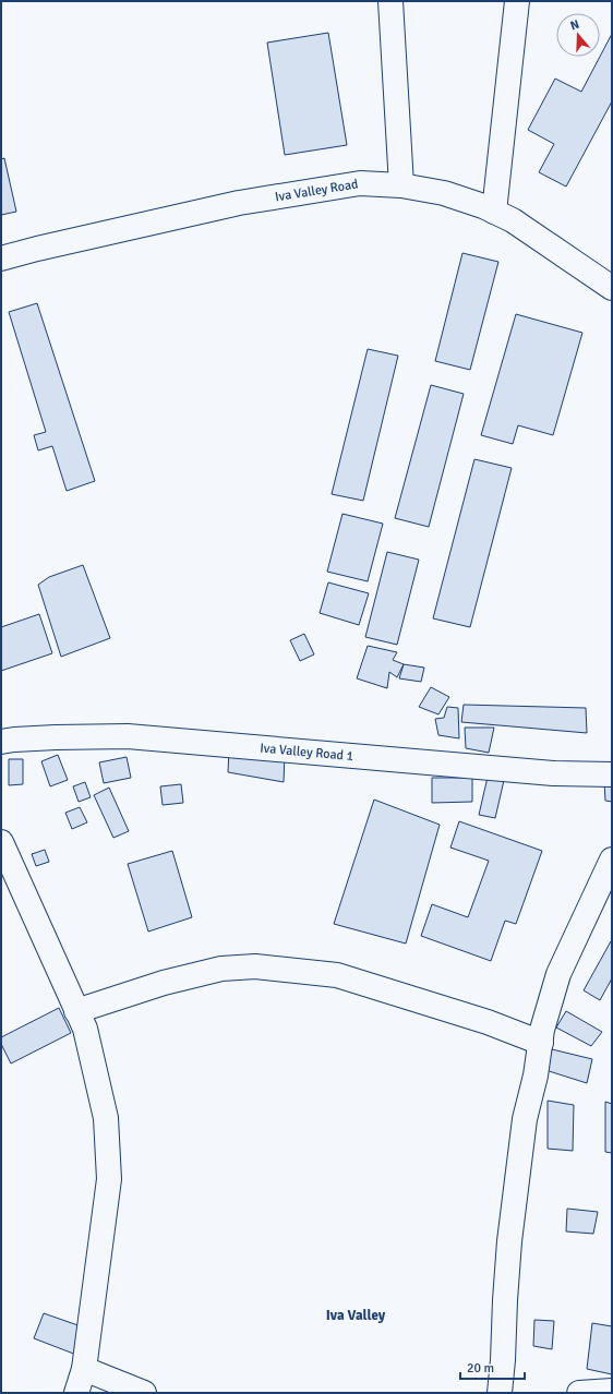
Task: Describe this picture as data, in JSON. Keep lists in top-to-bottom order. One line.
{"streets":{"street":["Iva Valley Road","Iva Valley Road 1"]},"districts":["Iva Valley"],"scale_bar":"20 m","north":"top"}
